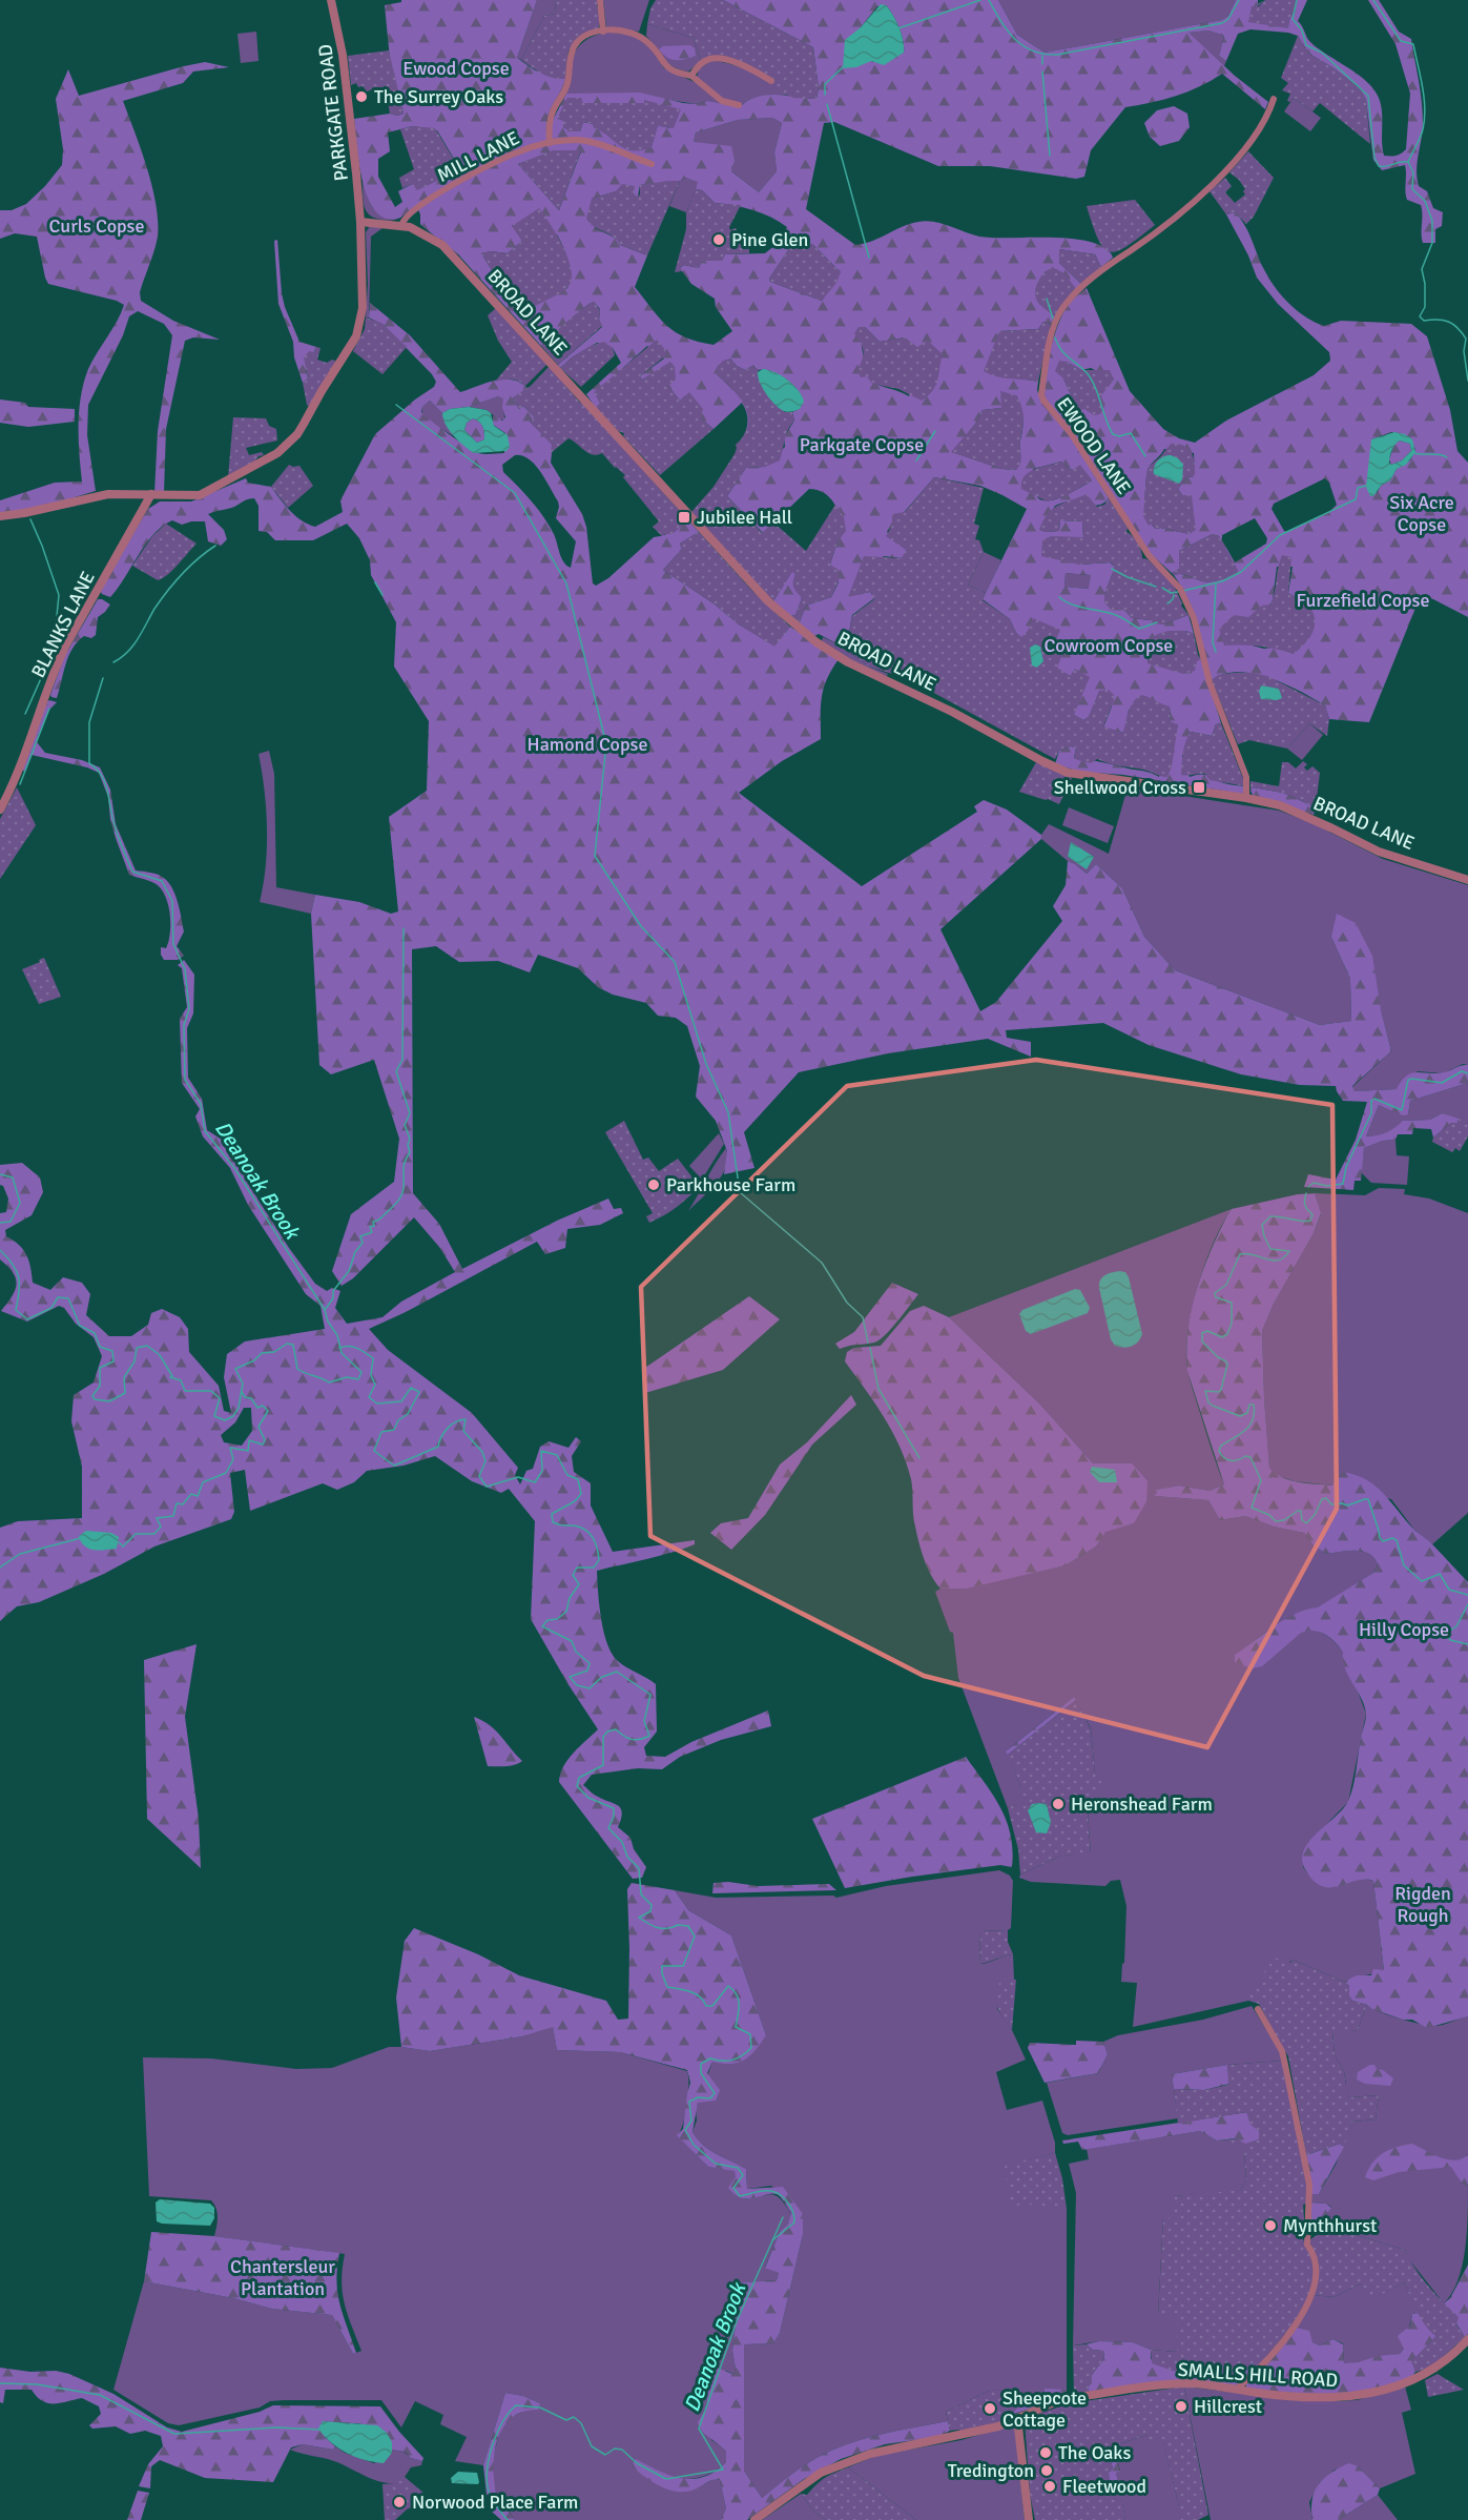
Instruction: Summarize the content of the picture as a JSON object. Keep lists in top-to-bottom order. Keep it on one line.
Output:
{"streets":{"street":["PARKGATE ROAD","MILL LANE","BROAD LANE","EWOOD LANE","BLANKS LANE","SMALLS HILL ROAD"]},"crossings":[["PARKGATE ROAD","BROAD LANE"],["PARKGATE ROAD","BLANKS LANE"],["MILL LANE","BROAD LANE"],["BROAD LANE","EWOOD LANE"]],"water":["Deanoak Brook"],"parks":["Ewood Copse","Curls Copse","Parkgate Copse","Six Acre Copse","Furzefield Copse","Cowroom Copse","Hamond Copse","Hilly Copse","Rigden Rough","Chantersleur Plantation"],"places":{"other":["The Surrey Oaks","Pine Glen","Parkhouse Farm","Heronshead Farm","Mynthhurst","Hillcrest","Sheepcote Cottage","The Oaks","Tredington","Fleetwood","Norwood Place Farm"],"transit":["Jubilee Hall","Shellwood Cross"]}}
